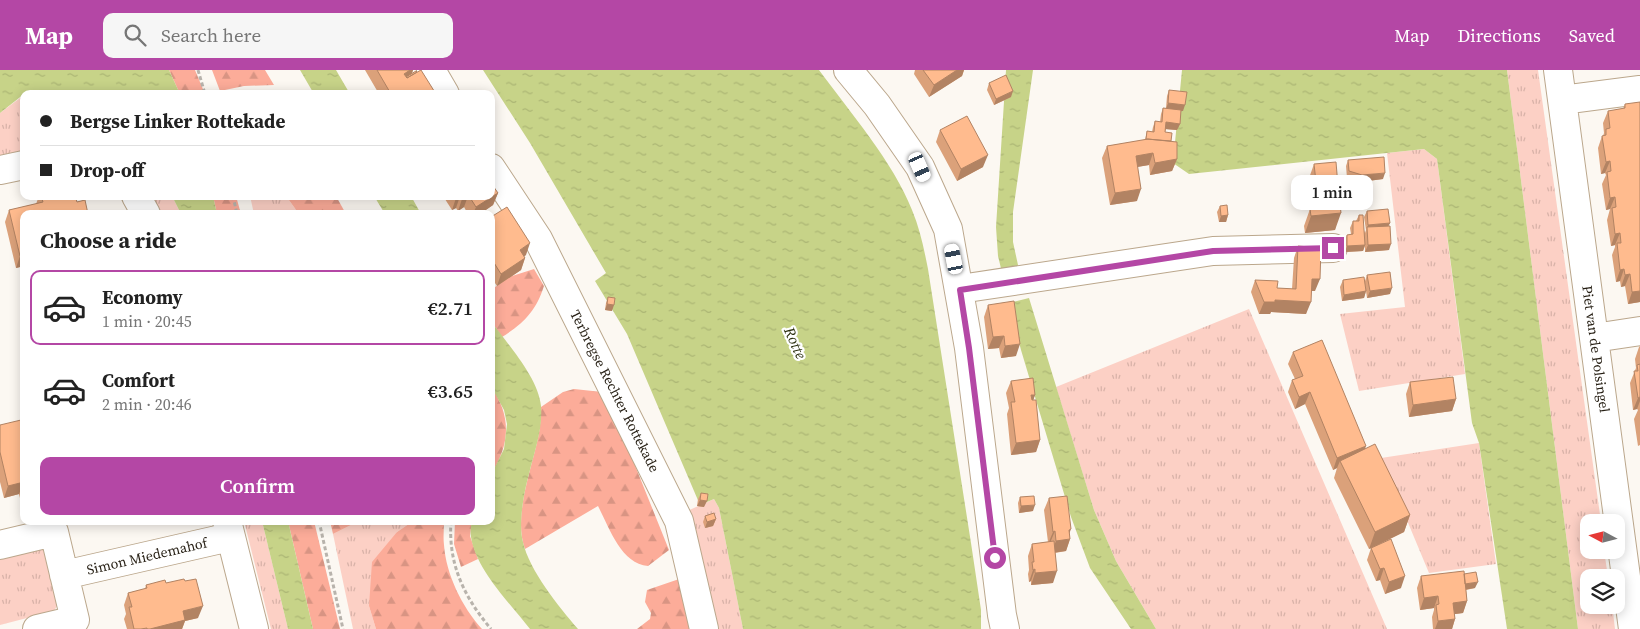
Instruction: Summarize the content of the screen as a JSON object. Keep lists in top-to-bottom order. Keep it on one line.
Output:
{"streets":{"street":["Piet van de Polsingel","Terbregse Rechter Rottekade","Simon Miedemahof"]},"water":["Rotte"],"north":"left","page":{"header":"Map","search":"Search here","nav":["Map","Directions","Saved"],"banner":["Bergse Linker Rottekade","Drop-off"],"bubble":"1 min","heading":"Choose a ride","list":[{"name":"Economy","note":"1 min · 20:45","value":"€2.71"},{"name":"Comfort","note":"2 min · 20:46","value":"€3.65"}],"buttons":"Confirm"}}
